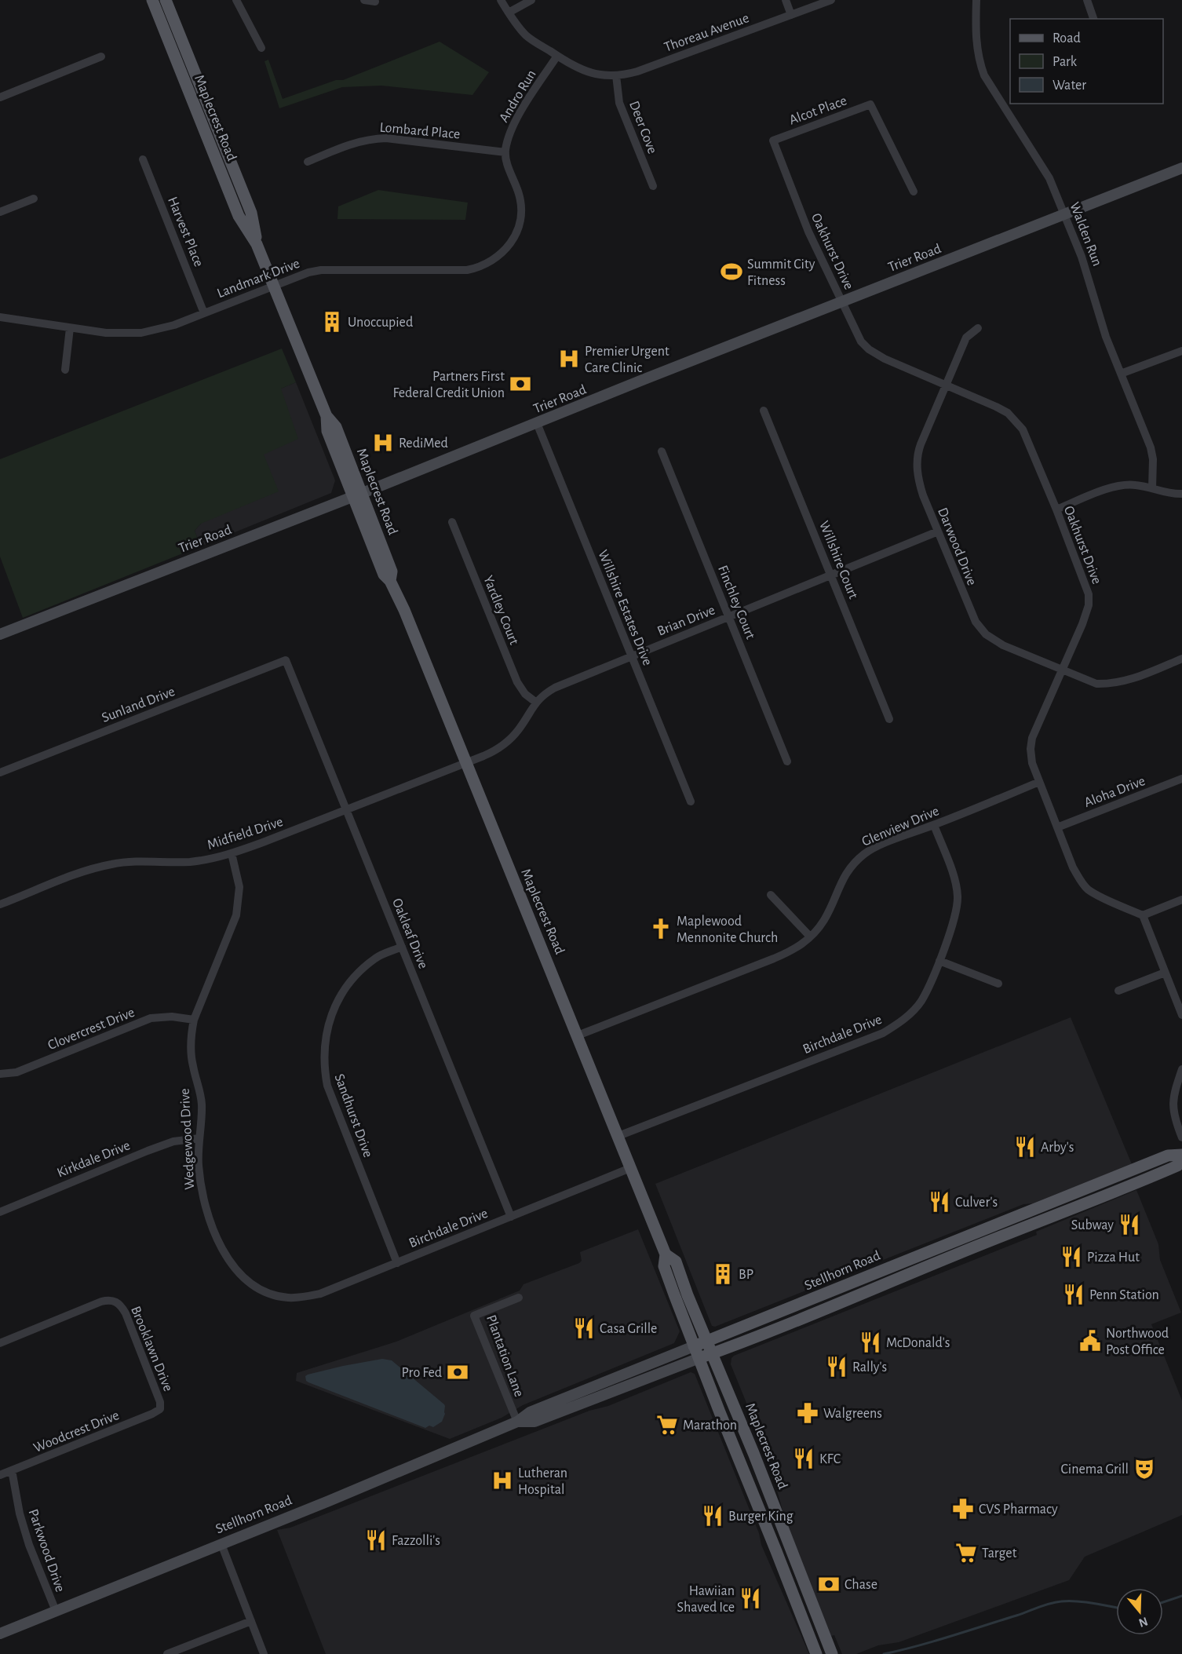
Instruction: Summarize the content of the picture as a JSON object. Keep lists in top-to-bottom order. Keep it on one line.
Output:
{"streets":{"main road":["Maplecrest Road","Stellhorn Road"],"street":["Thoreau Avenue","Andro Run","Alcot Place","Deer Cove","Lombard Place","Harvest Place","Walden Run","Oakhurst Drive","Trier Road","Landmark Drive","Darwood Drive","Willshire Court","Finchley Court","Willshire Estates Drive","Yardley Court","Brian Drive","Sunland Drive","Aloha Drive","Glenview Drive","Midfield Drive","Oakleaf Drive","Clovercrest Drive","Birchdale Drive","Sandhurst Drive","Wedgewood Drive","Kirkdale Drive","Brooklawn Drive","Plantation Lane","Woodcrest Drive","Parkwood Drive"]},"crossings":[["Thoreau Avenue","Andro Run"],["Thoreau Avenue","Deer Cove"],["Andro Run","Lombard Place"],["Andro Run","Landmark Drive"],["Alcot Place","Oakhurst Drive"],["Maplecrest Road","Trier Road"],["Maplecrest Road","Landmark Drive"],["Maplecrest Road","Brian Drive"],["Maplecrest Road","Glenview Drive"],["Maplecrest Road","Midfield Drive"],["Maplecrest Road","Birchdale Drive"],["Maplecrest Road","Stellhorn Road"],["Lombard Place","Landmark Drive"],["Harvest Place","Landmark Drive"],["Walden Run","Trier Road"],["Oakhurst Drive","Trier Road"],["Oakhurst Drive","Darwood Drive"],["Oakhurst Drive","Aloha Drive"],["Oakhurst Drive","Glenview Drive"],["Trier Road","Willshire Estates Drive"],["Darwood Drive","Brian Drive"],["Willshire Court","Brian Drive"],["Finchley Court","Brian Drive"],["Willshire Estates Drive","Brian Drive"],["Yardley Court","Brian Drive"],["Brian Drive","Midfield Drive"],["Sunland Drive","Oakleaf Drive"],["Glenview Drive","Birchdale Drive"],["Midfield Drive","Oakleaf Drive"],["Midfield Drive","Wedgewood Drive"],["Oakleaf Drive","Birchdale Drive"],["Oakleaf Drive","Sandhurst Drive"],["Clovercrest Drive","Wedgewood Drive"],["Birchdale Drive","Sandhurst Drive"],["Birchdale Drive","Wedgewood Drive"],["Wedgewood Drive","Kirkdale Drive"],["Stellhorn Road","Plantation Lane"],["Stellhorn Road","Parkwood Drive"],["Brooklawn Drive","Woodcrest Drive"],["Woodcrest Drive","Parkwood Drive"]],"places":{"sports":["Summit City Fitness"],"building":["Unoccupied","BP"],"hospital":["Premier Urgent Care Clinic","RediMed","Lutheran Hospital"],"bank":["Partners First Federal Credit Union","Pro Fed","Chase"],"church":["Maplewood Mennonite Church"],"restaurant":["Arby's","Culver's","Subway","Pizza Hut","Penn Station","Casa Grille","McDonald's","Rally's","KFC","Burger King","Fazzolli's","Hawiian Shaved Ice"],"public building":["Northwood Post Office"],"pharmacy":["Walgreens","CVS Pharmacy"],"supermarket":["Marathon","Target"],"theatre":["Cinema Grill"]},"legend":["Road","Park","Water"],"north":"bottom"}
